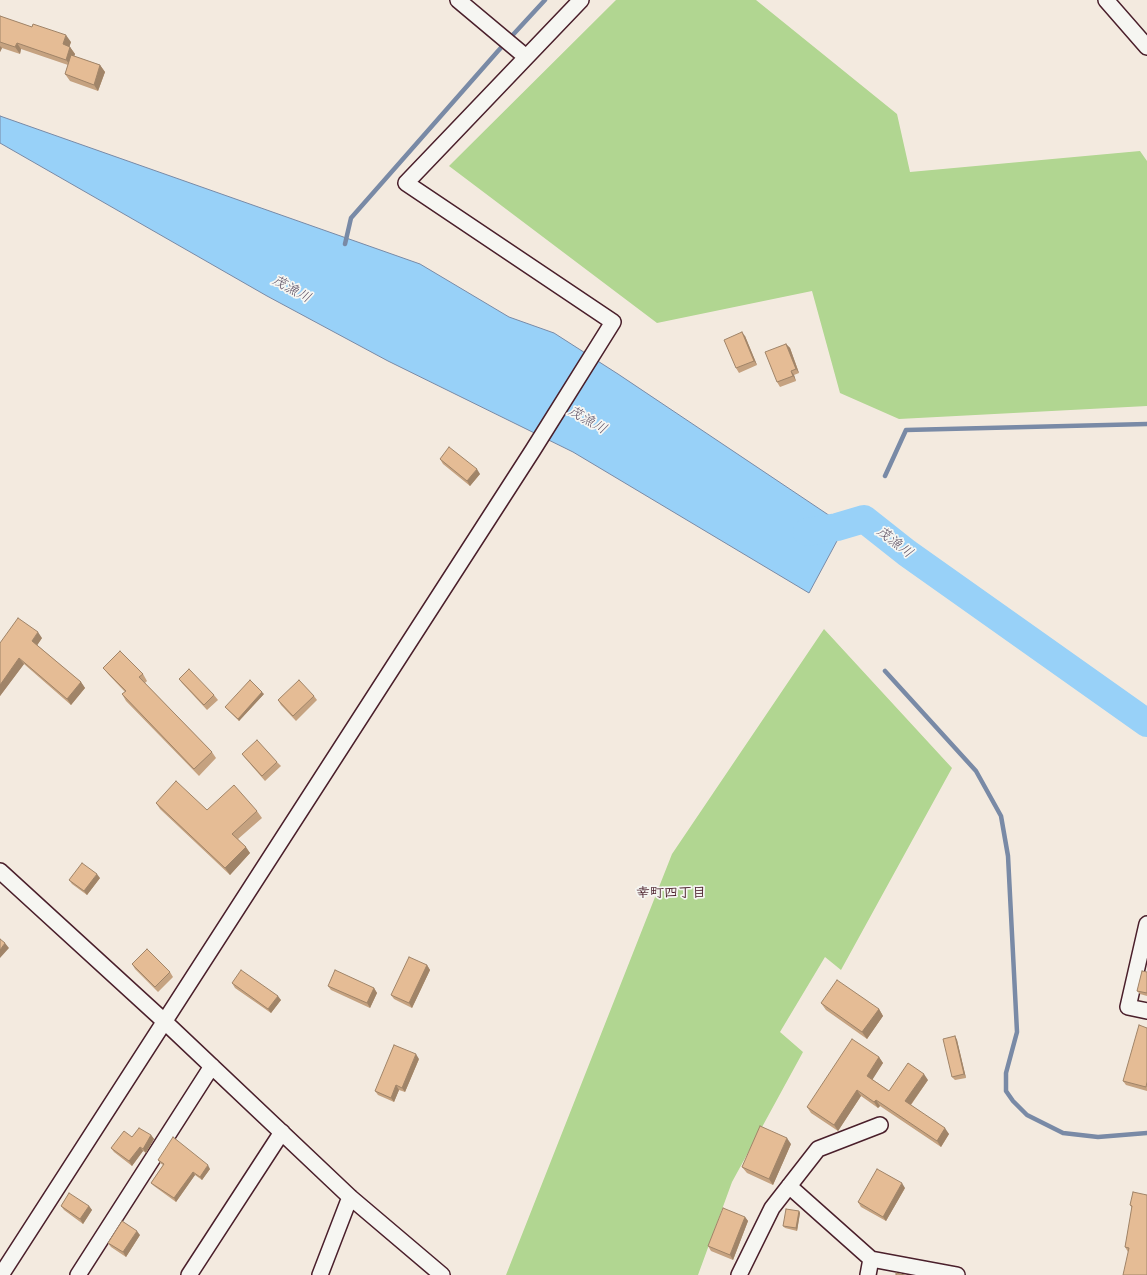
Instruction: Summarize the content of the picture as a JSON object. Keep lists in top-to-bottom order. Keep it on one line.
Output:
{"districts":["幸町四丁目"],"water":["茂漁川"]}
